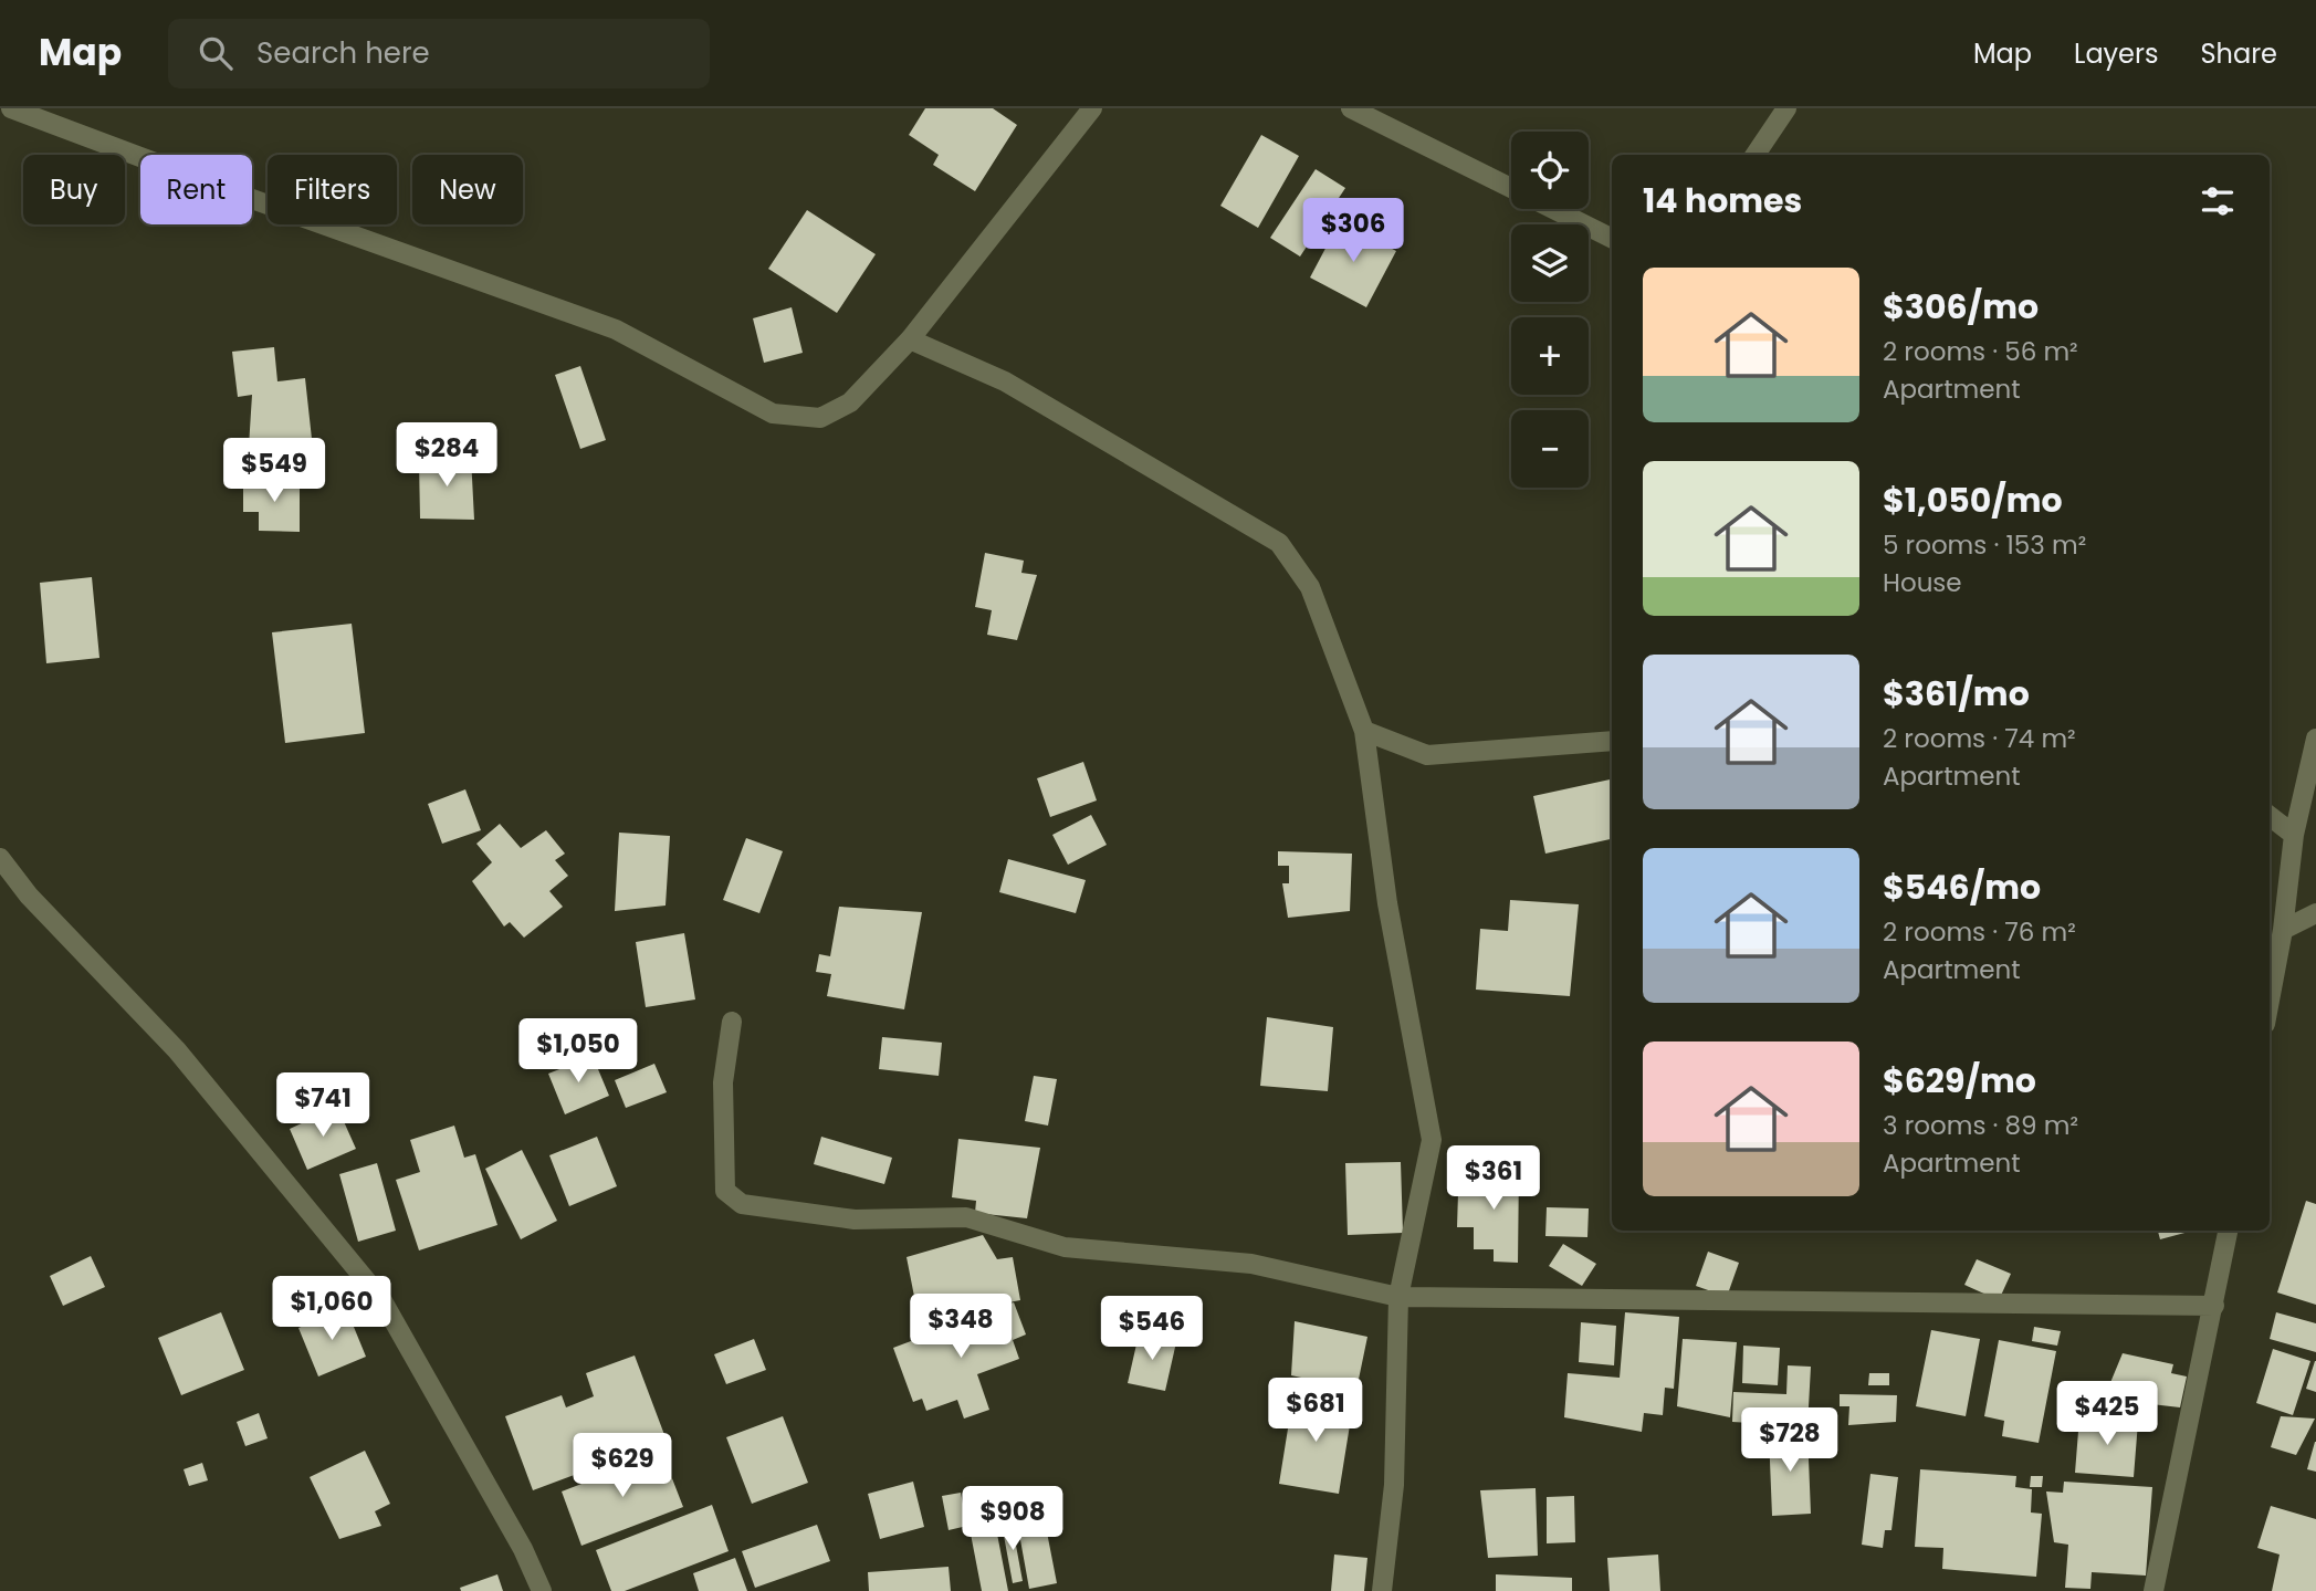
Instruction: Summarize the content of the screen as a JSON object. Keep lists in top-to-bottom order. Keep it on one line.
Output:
{"page":{"header":"Map","search":"Search here","nav":["Map","Layers","Share"],"map_buttons":["+","−"],"chip":["Buy","Rent","Filters","New"],"heading":"14 homes","price":["$306","$284","$549","$1,050","$741","$361","$1,060","$348","$546","$681","$425","$728","$629","$908"],"list":[{"name":"$306/mo","note":"2 rooms · 56 m² · Apartment"},{"name":"$1,050/mo","note":"5 rooms · 153 m² · House"},{"name":"$361/mo","note":"2 rooms · 74 m² · Apartment"},{"name":"$546/mo","note":"2 rooms · 76 m² · Apartment"},{"name":"$629/mo","note":"3 rooms · 89 m² · Apartment"}]}}
